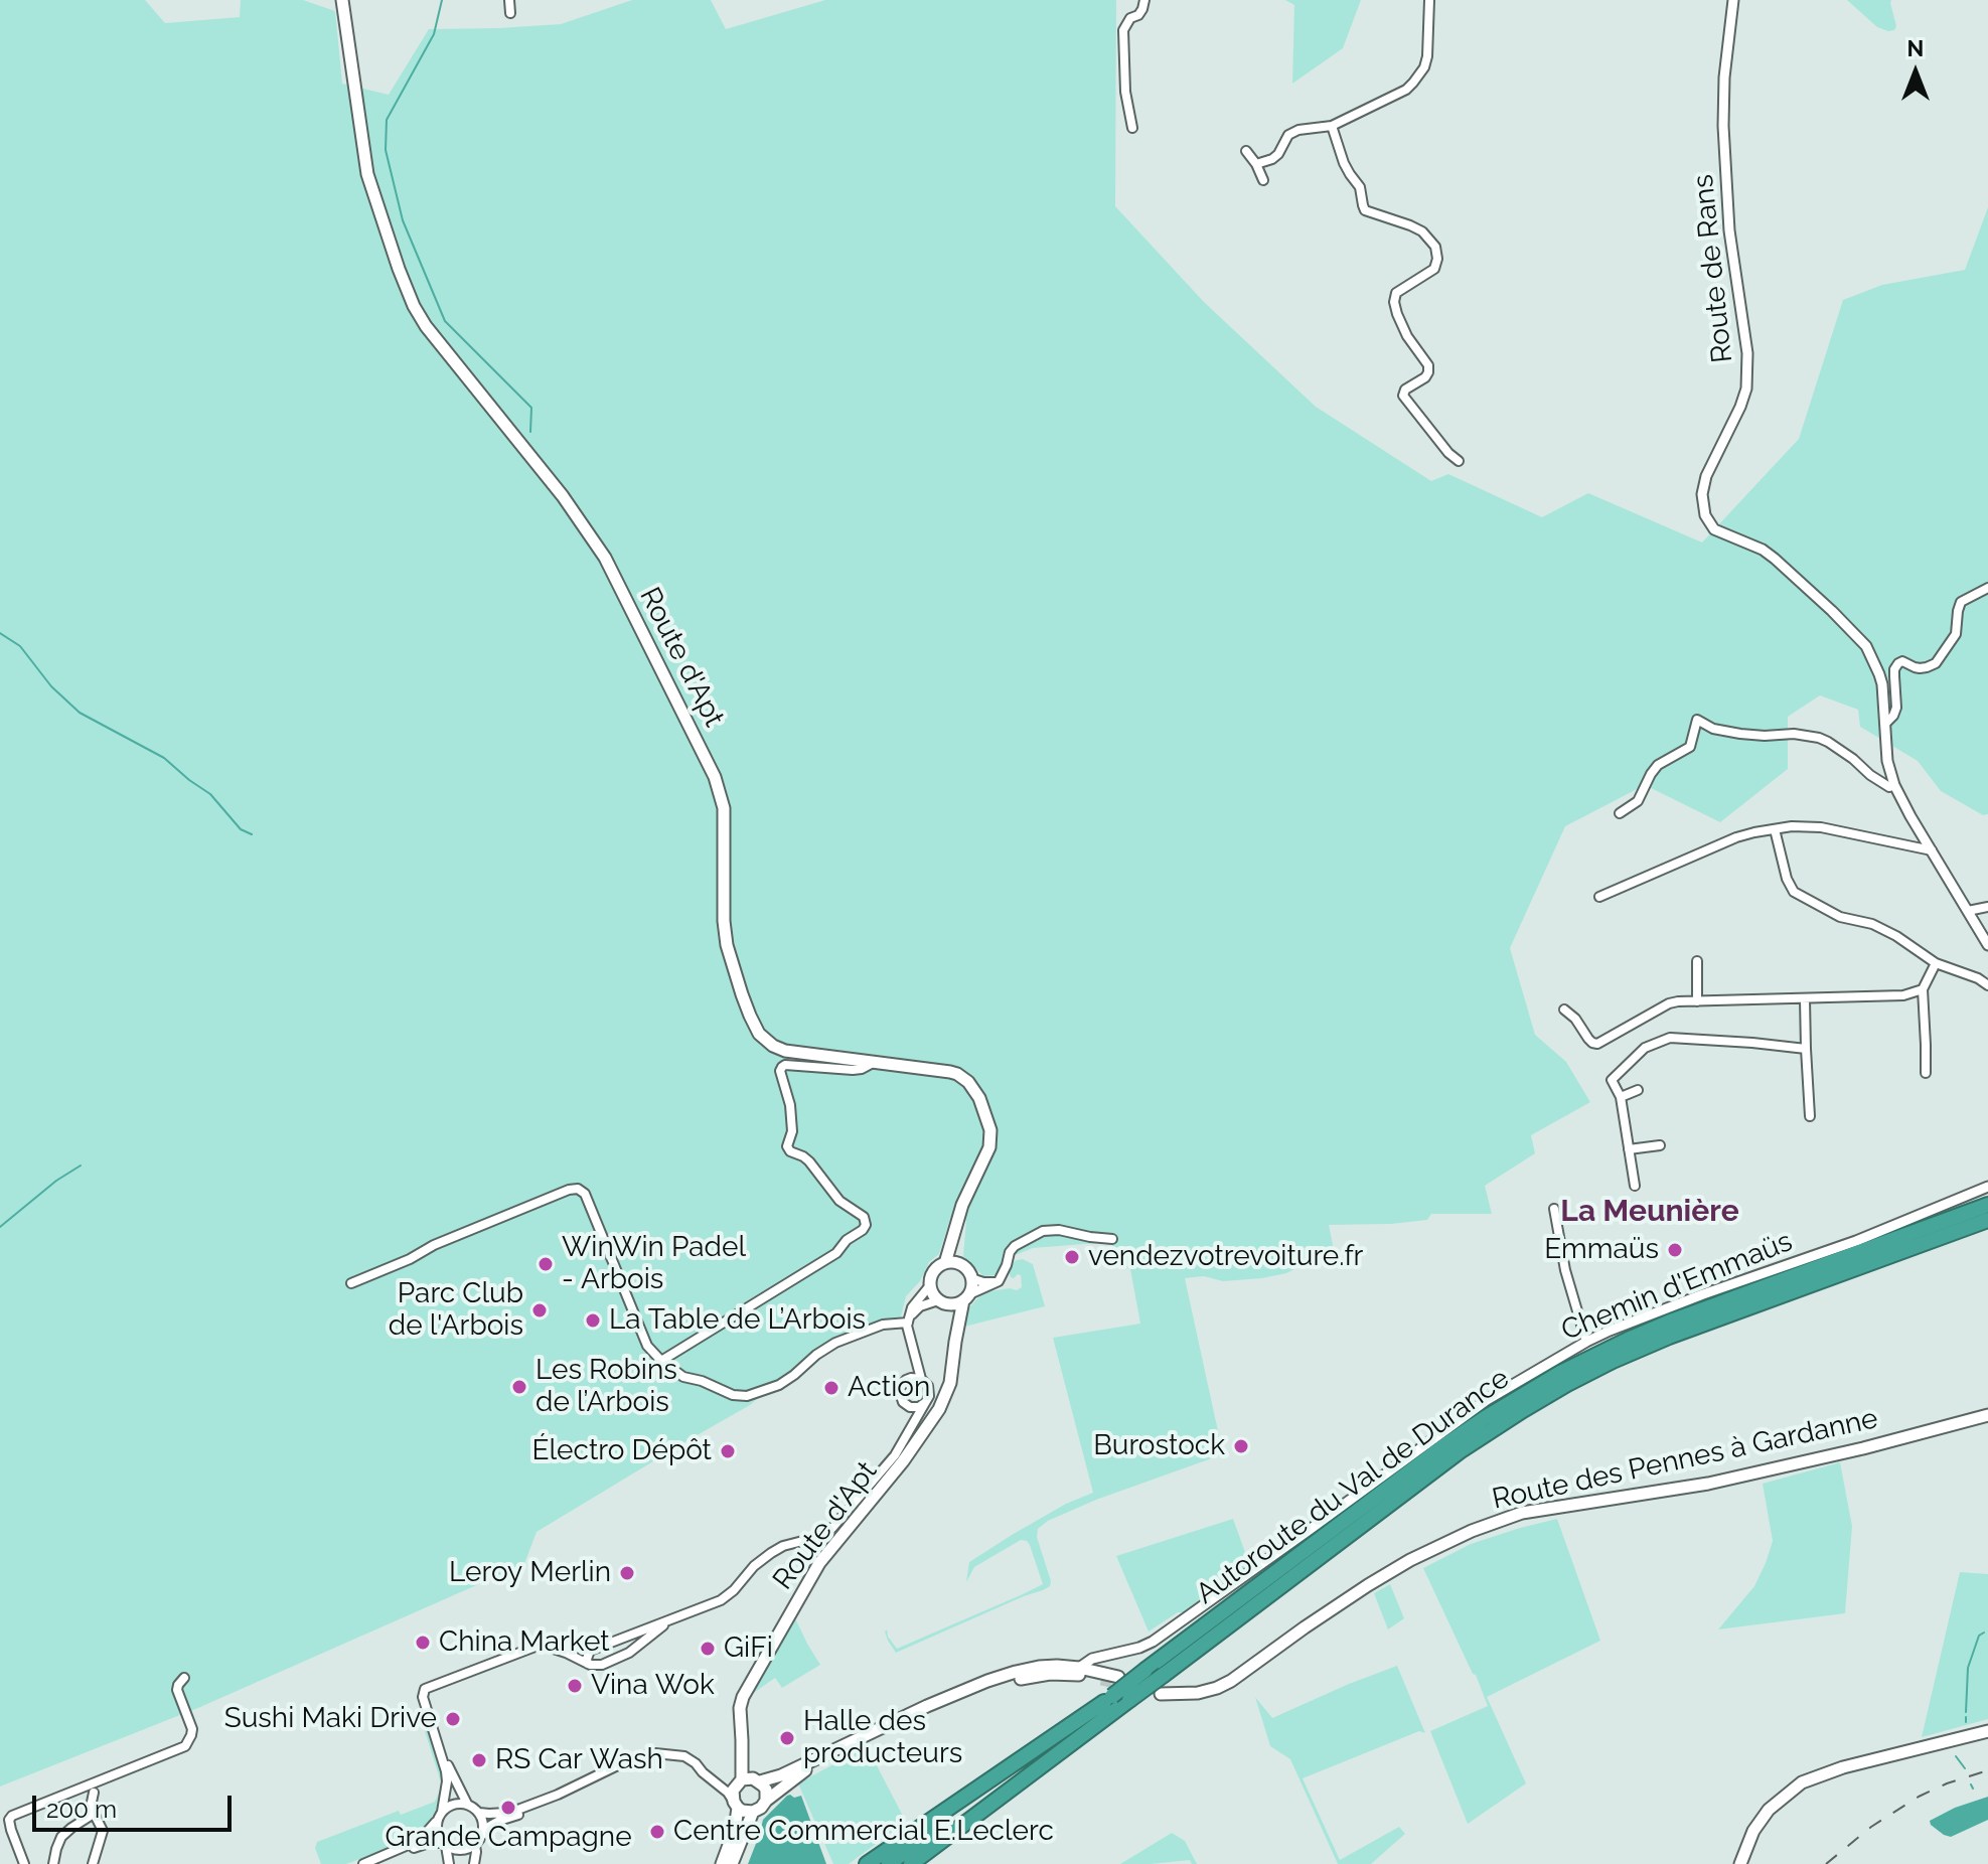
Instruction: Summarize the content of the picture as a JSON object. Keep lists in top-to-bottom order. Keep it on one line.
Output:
{"streets":{"highway":["Autoroute du Val de Durance"],"main road":["Route d'Apt","Route des Pennes à Gardanne"],"street":["Route de Rans","Chemin d'Emmaüs"]},"crossings":[["Route des Pennes à Gardanne","Autoroute du Val de Durance"]],"districts":["La Meunière"],"places":["Emmaüs","vendezvotrevoiture.fr","WinWin Padel - Arbois","Parc Club de l'Arbois","La Table de L’Arbois","Les Robins de l’Arbois","Action","Burostock","Électro Dépôt","Leroy Merlin","China Market","GiFi","Vina Wok","Sushi Maki Drive","Halle des producteurs","RS Car Wash","Grande Campagne","Centre Commercial E.Leclerc"],"scale_bar":"200 m","north":"top"}
